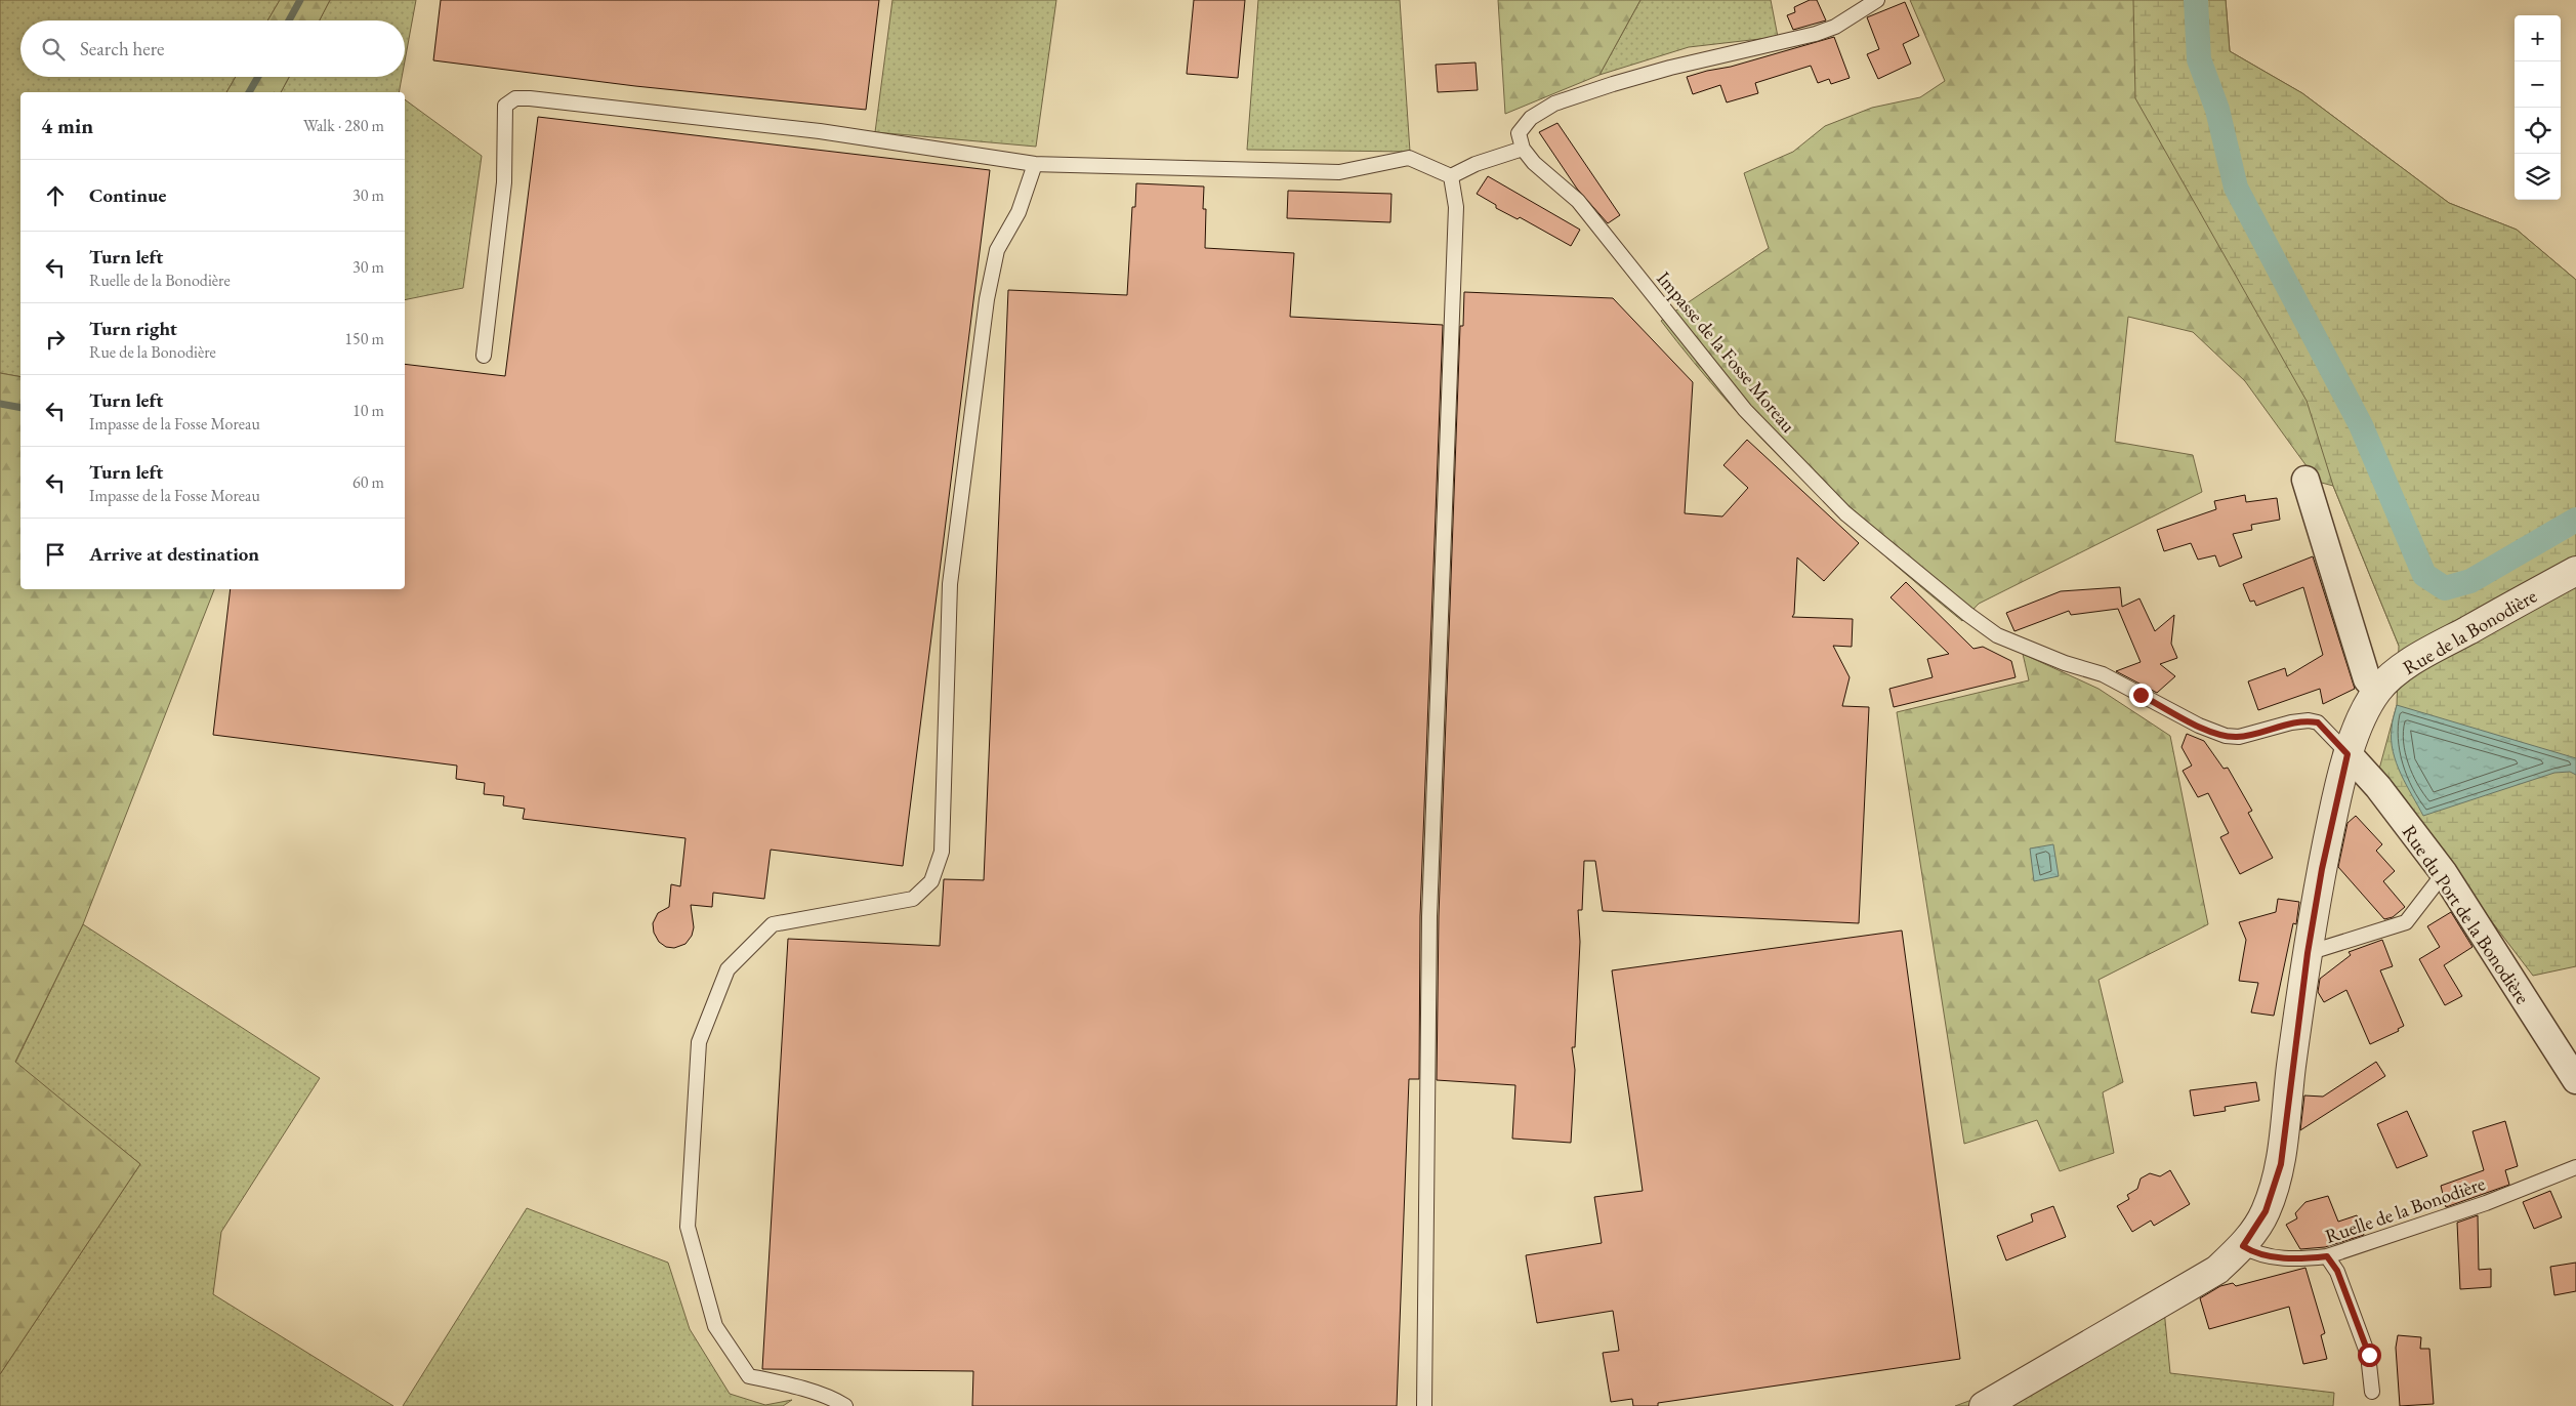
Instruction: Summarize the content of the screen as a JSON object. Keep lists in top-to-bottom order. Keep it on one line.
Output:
{"streets":{"street":["Rue de la Bonodière","Rue du Port de la Bonodière"],"lane":["Impasse de la Fosse Moreau","Ruelle de la Bonodière"]},"crossings":[["Impasse de la Fosse Moreau","Rue de la Bonodière"],["Impasse de la Fosse Moreau","Rue du Port de la Bonodière"],["Rue de la Bonodière","Rue du Port de la Bonodière"],["Rue de la Bonodière","Ruelle de la Bonodière"]],"page":{"map_buttons":["+","−"],"search":"Search here","heading":["4 min","Walk · 280 m"],"list":[["Continue","30 m"],["Turn left","Ruelle de la Bonodière","30 m"],["Turn right","Rue de la Bonodière","150 m"],["Turn left","Impasse de la Fosse Moreau","10 m"],["Turn left","Impasse de la Fosse Moreau","60 m"],"Arrive at destination"]}}
